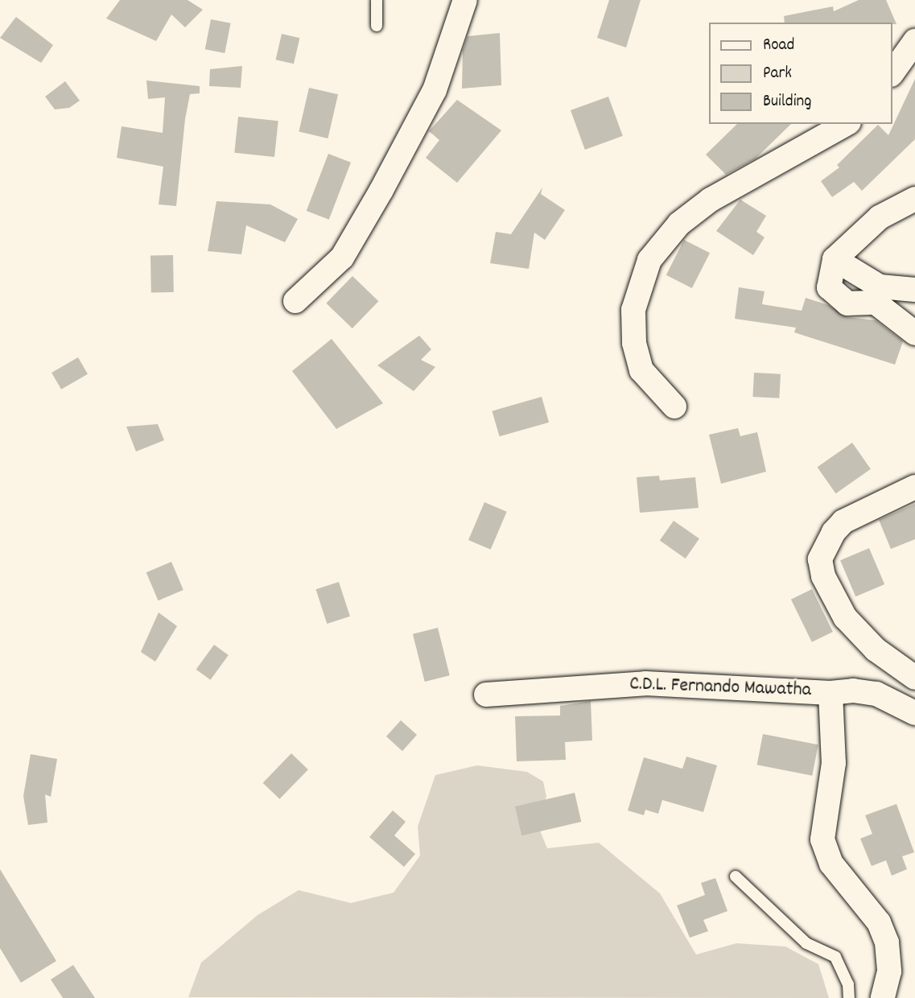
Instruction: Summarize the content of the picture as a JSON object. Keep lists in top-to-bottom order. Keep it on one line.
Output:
{"streets":{"street":["C.D.L. Fernando Mawatha"]},"legend":["Road","Park","Building"]}
